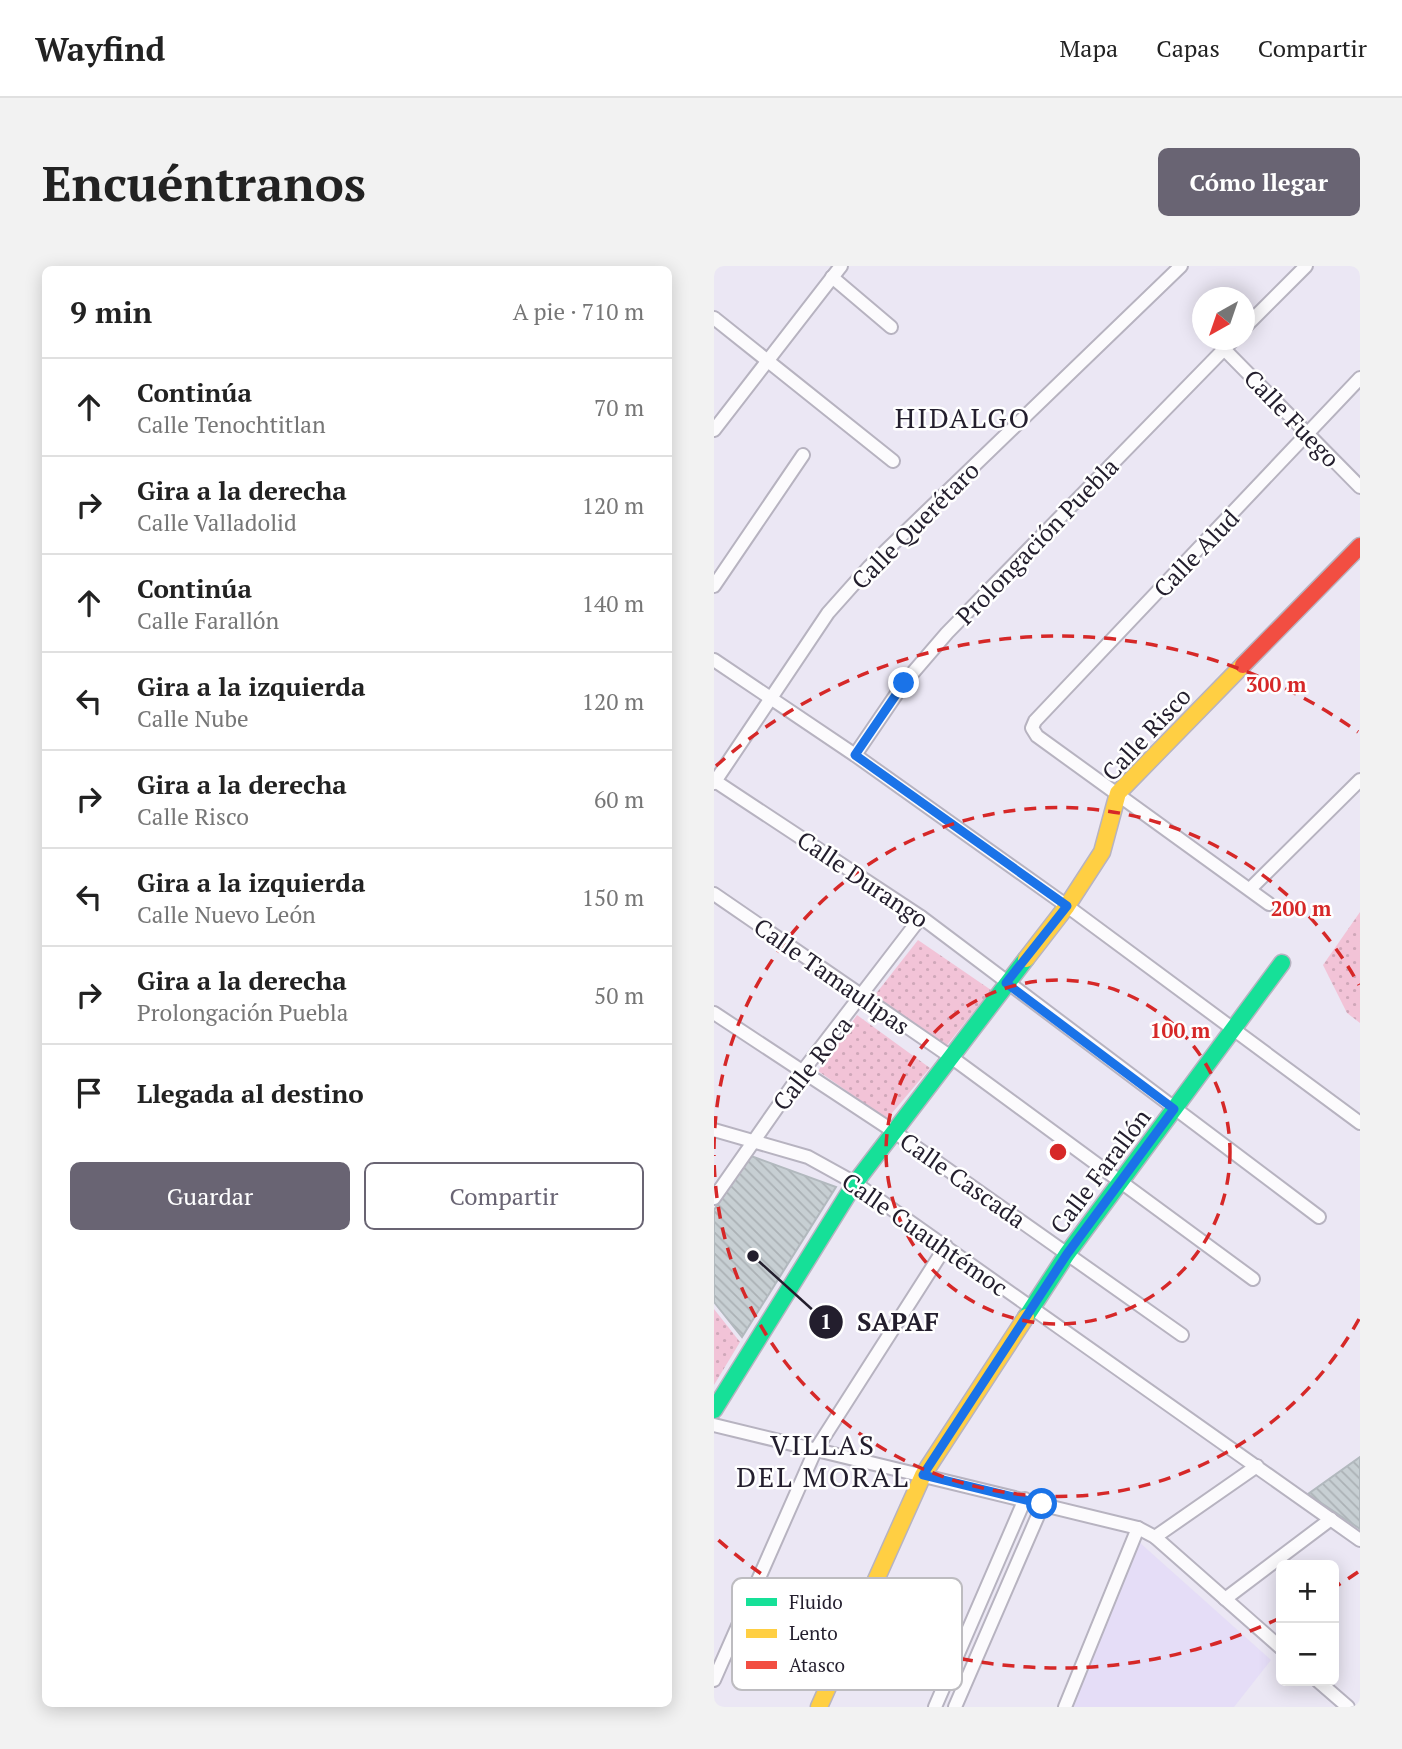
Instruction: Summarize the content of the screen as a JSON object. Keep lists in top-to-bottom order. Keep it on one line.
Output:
{"streets":{"street":["Calle Fuego","Calle Querétaro","Prolongación Puebla","Calle Alud","Calle Risco","Calle Durango","Calle Tamaulipas","Calle Roca","Calle Farallón","Calle Cascada","Calle Cuauhtémoc"]},"crossings":[["Calle Fuego","Calle Alud"],["Calle Querétaro","Calle Durango"],["Calle Alud","Calle Risco"],["Calle Risco","Calle Durango"],["Calle Risco","Calle Tamaulipas"],["Calle Risco","Calle Cascada"],["Calle Risco","Calle Cuauhtémoc"],["Calle Durango","Calle Roca"],["Calle Durango","Calle Farallón"],["Calle Tamaulipas","Calle Roca"],["Calle Tamaulipas","Calle Farallón"],["Calle Roca","Calle Cascada"],["Calle Roca","Calle Cuauhtémoc"],["Calle Farallón","Calle Cascada"],["Calle Farallón","Calle Cuauhtémoc"]],"districts":["HIDALGO","VILLAS DEL MORAL"],"places":["SAPAF"],"legend":["Fluido","Lento","Atasco"],"north":"bottom left","page":{"header":"Wayfind","nav":["Mapa","Capas","Compartir"],"buttons":["Cómo llegar",["Guardar","Compartir"]],"title":"Encuéntranos","heading":["9 min","A pie · 710 m"],"list":[["Continúa","Calle Tenochtitlan","70 m"],["Gira a la derecha","Calle Valladolid","120 m"],["Continúa","Calle Farallón","140 m"],["Gira a la izquierda","Calle Nube","120 m"],["Gira a la derecha","Calle Risco","60 m"],["Gira a la izquierda","Calle Nuevo León","150 m"],["Gira a la derecha","Prolongación Puebla","50 m"],"Llegada al destino"],"map_buttons":["+","−"]},"rings":["300 m","200 m","100 m"]}
